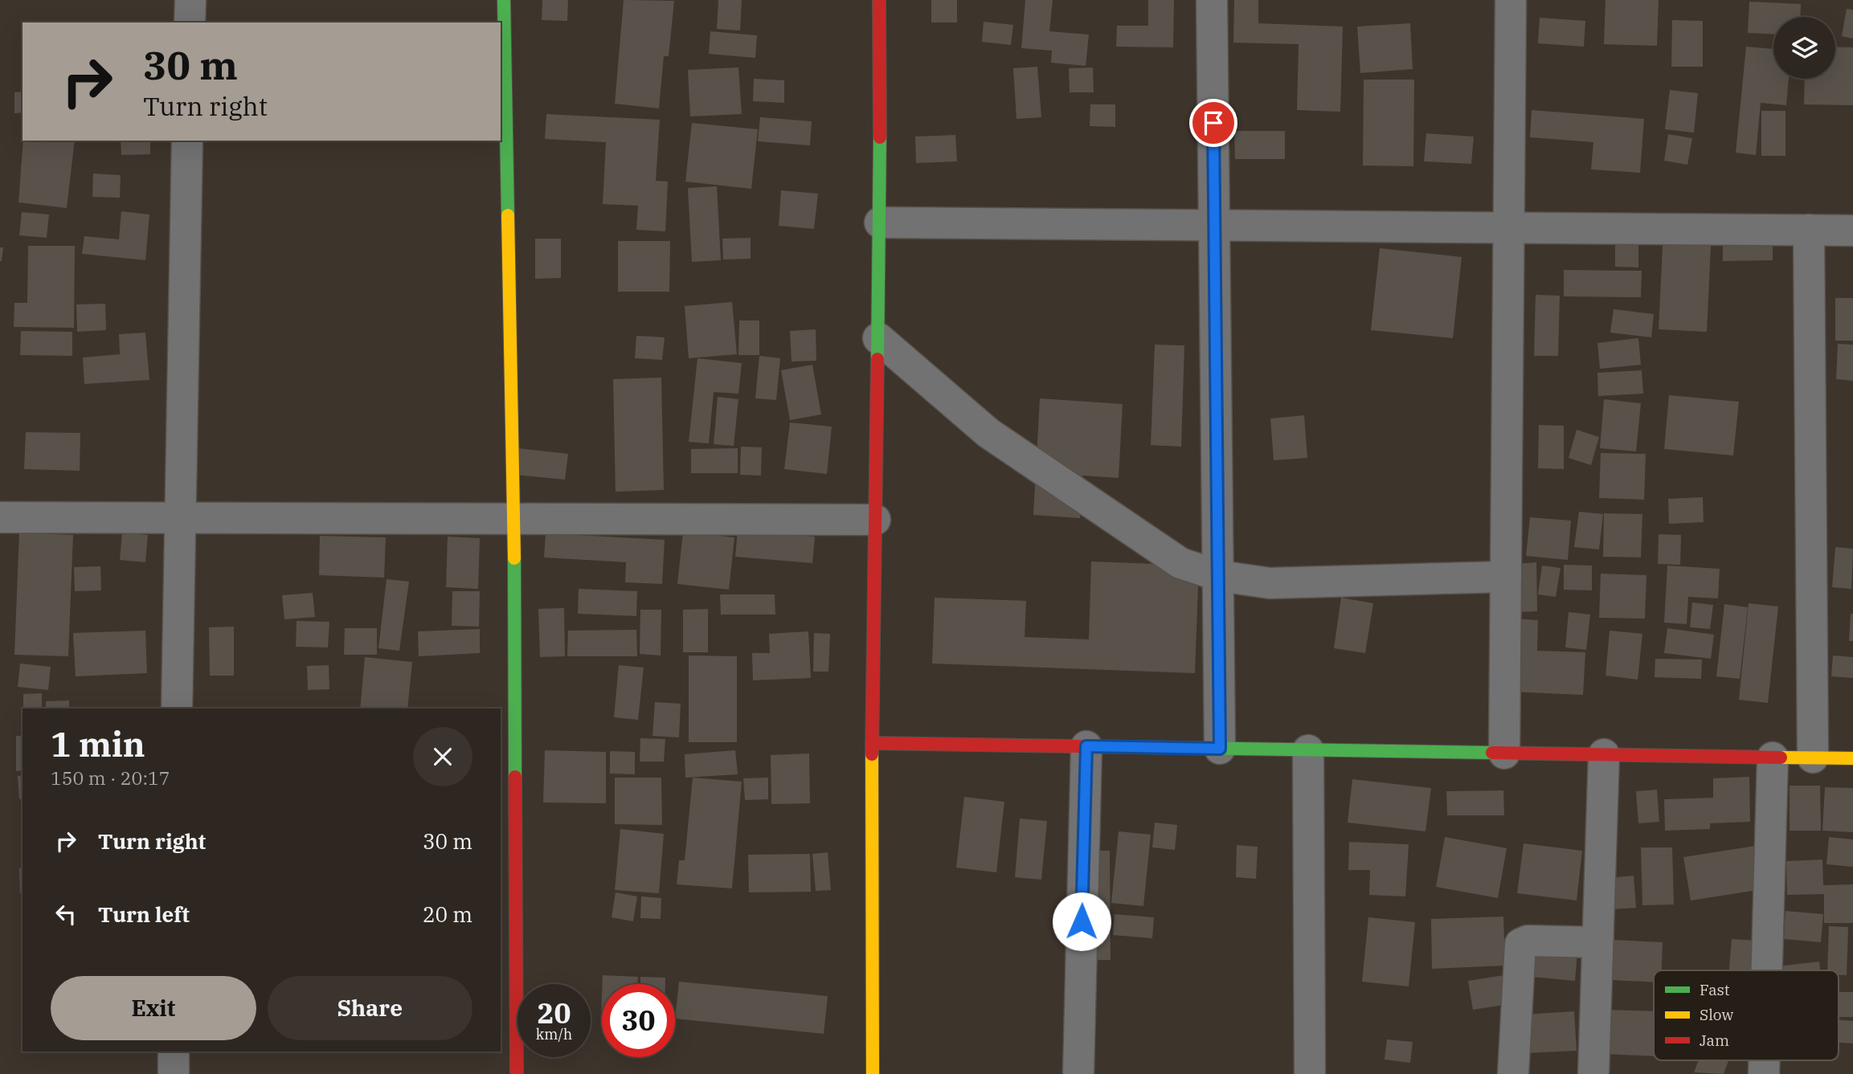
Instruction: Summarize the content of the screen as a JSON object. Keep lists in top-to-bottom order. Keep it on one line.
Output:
{"legend":["Fast","Slow","Jam"],"page":{"turn":["30 m","Turn right"],"heading":["1 min","150 m · 20:17"],"list":[{"name":"Turn right","value":"30 m"},{"name":"Turn left","value":"20 m"}],"buttons":["Exit","Share"],"speed":"20 km/h","limit":"30"}}
